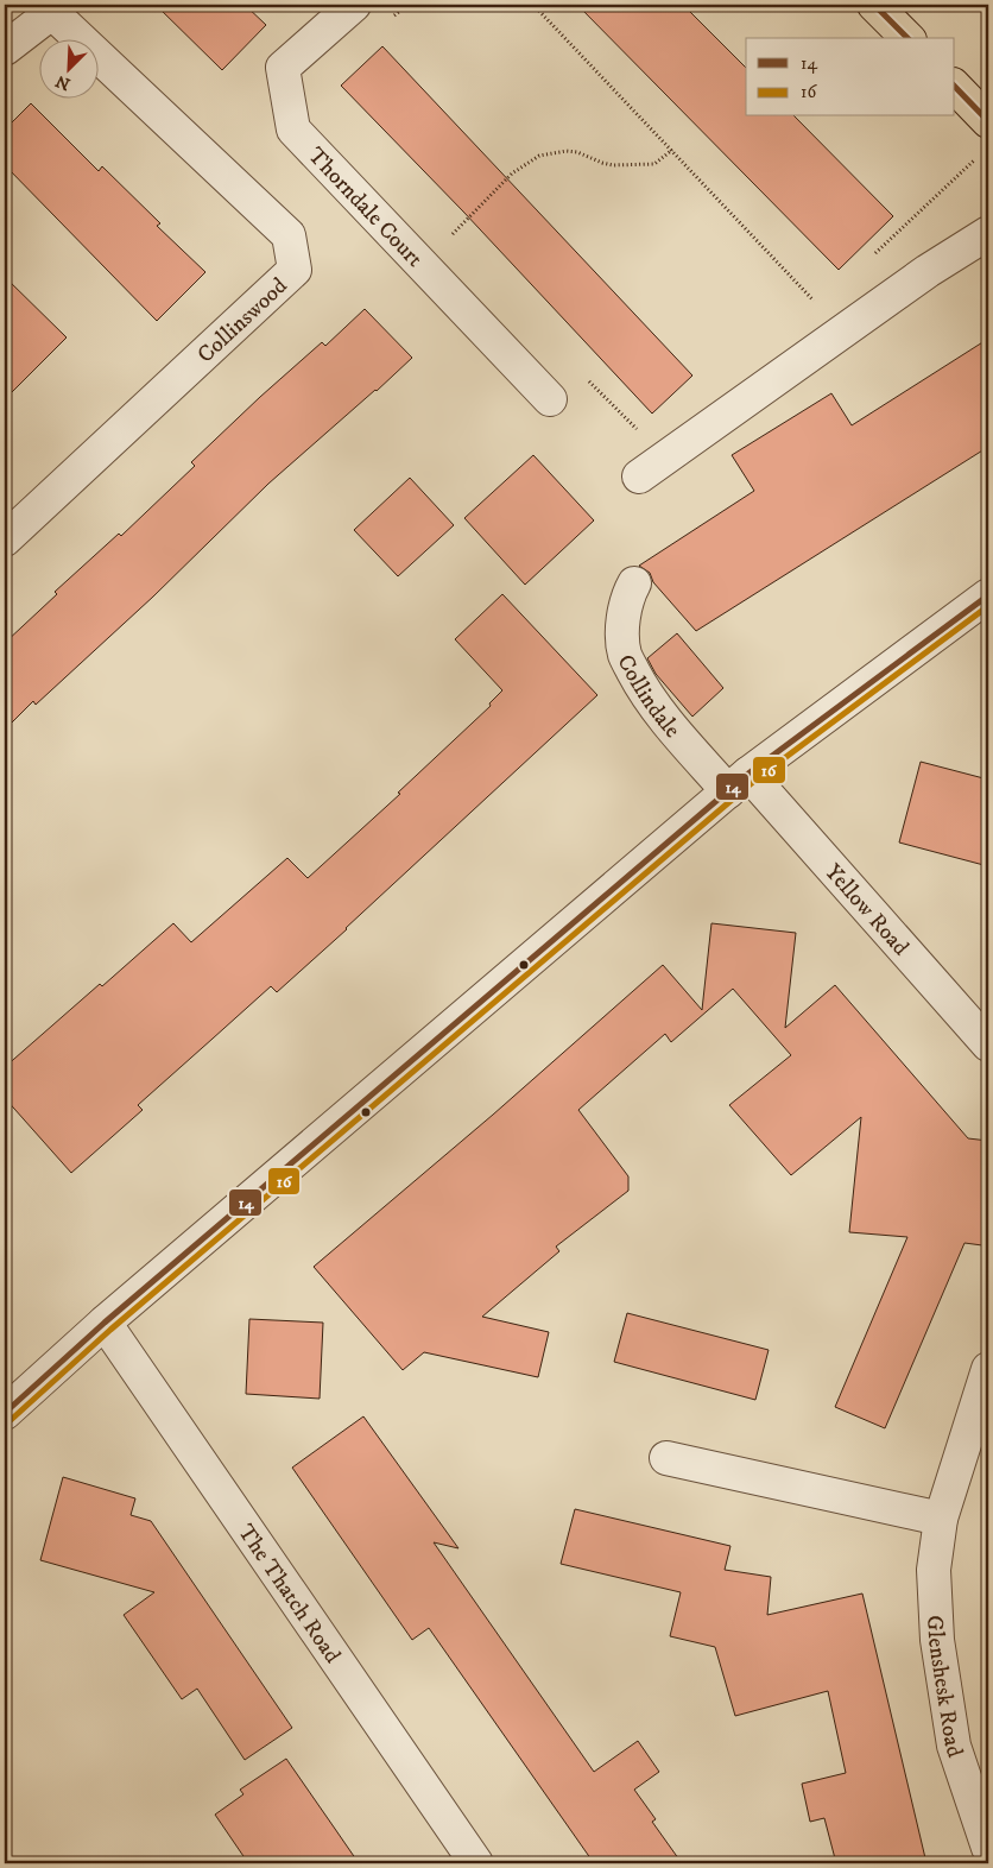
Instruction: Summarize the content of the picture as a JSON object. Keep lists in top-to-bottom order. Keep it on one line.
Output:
{"streets":{"street":["Thorndale Court","Collinswood","Collindale","Yellow Road","The Thatch Road","Glenshesk Road"]},"crossings":[["Collindale","Yellow Road"]],"lines":["transit line 14","transit line 16"],"legend":["14","16"],"north":"bottom left"}
